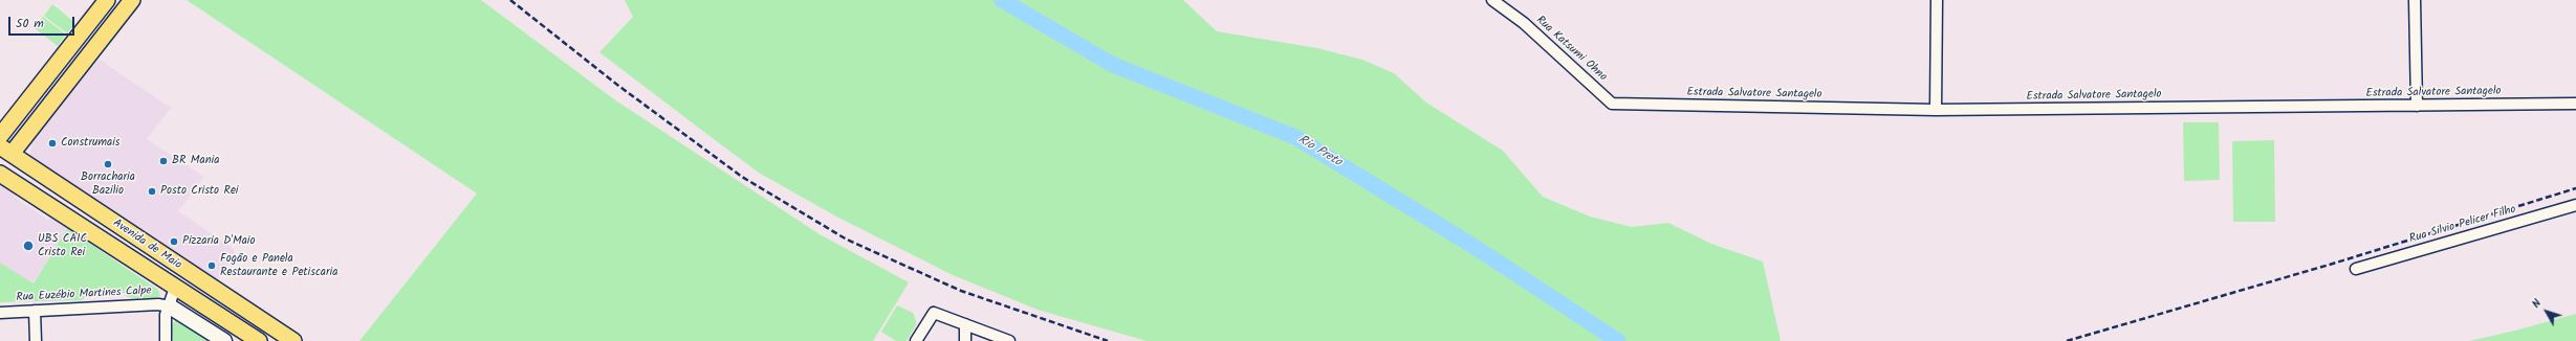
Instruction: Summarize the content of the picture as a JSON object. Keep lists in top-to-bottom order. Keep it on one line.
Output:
{"streets":{"main road":["Avenida de Maio"],"street":["Rua Katsumi Ohno","Estrada Salvatore Santagelo","Rua Silvio Pelicer Filho","Rua Euzébio Martines Calpe"]},"crossings":[["Rua Katsumi Ohno","Estrada Salvatore Santagelo"]],"water":["Rio Preto"],"places":["Construmais","BR Mania","Borracharia Bazilio","Posto Cristo Rei","Pizzaria D'Maio","UBS CAIC Cristo Rei","Fogão e Panela Restaurante e Petiscaria"],"scale_bar":"50 m","north":"top left"}
